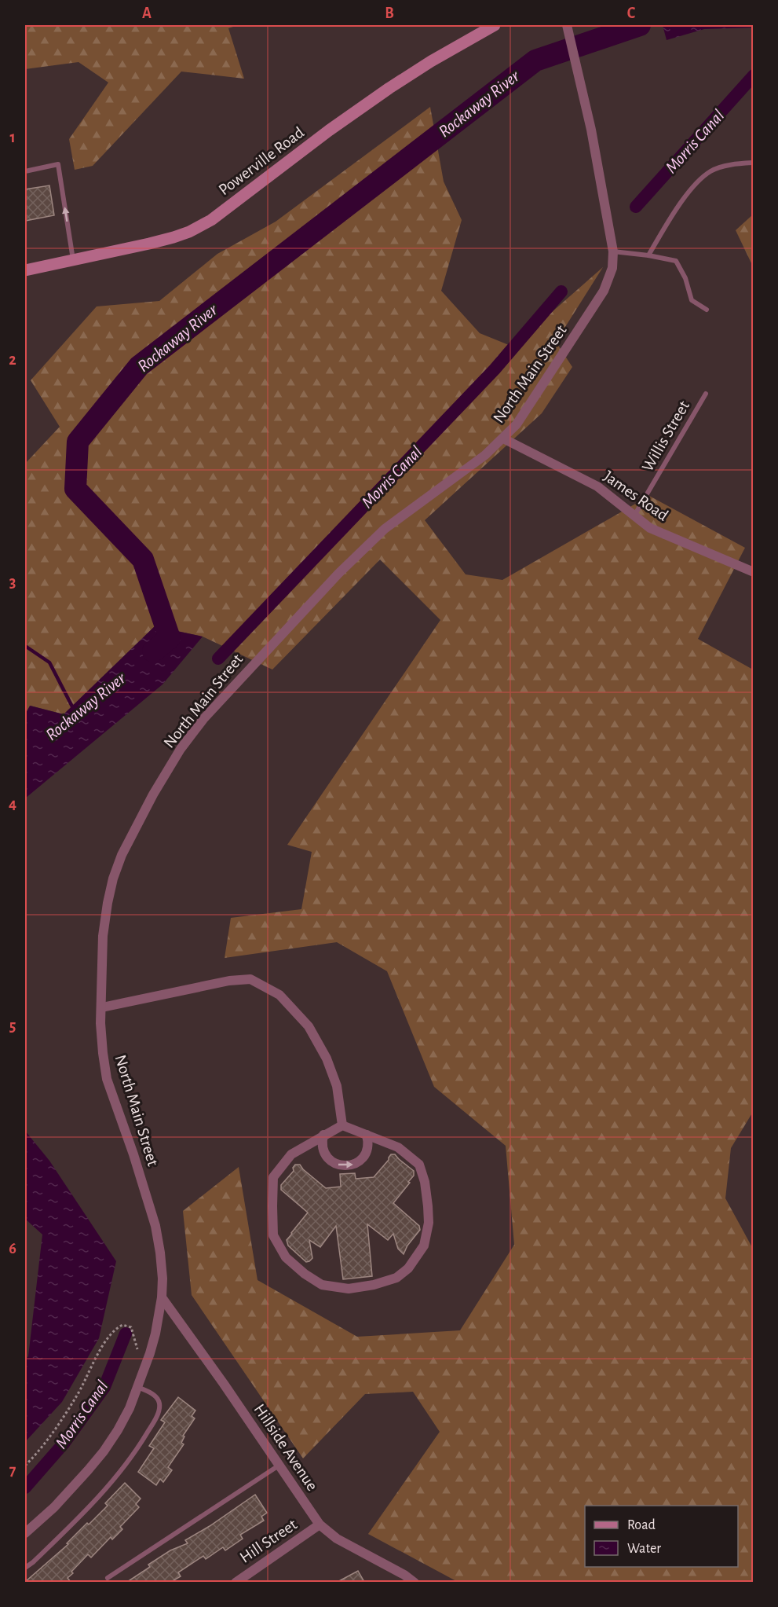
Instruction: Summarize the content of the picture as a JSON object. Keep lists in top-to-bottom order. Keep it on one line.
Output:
{"streets":{"main road":["Powerville Road"],"street":["North Main Street","James Road","Hillside Avenue","Hill Street"],"lane":["Willis Street"]},"crossings":[["North Main Street","James Road"],["North Main Street","Hillside Avenue"],["Willis Street","James Road"],["Hillside Avenue","Hill Street"]],"water":["Rockaway River","Morris Canal"],"legend":["Road","Water"],"grid":{"columns":["A","B","C"],"rows":["1","2","3","4","5","6","7"]}}
